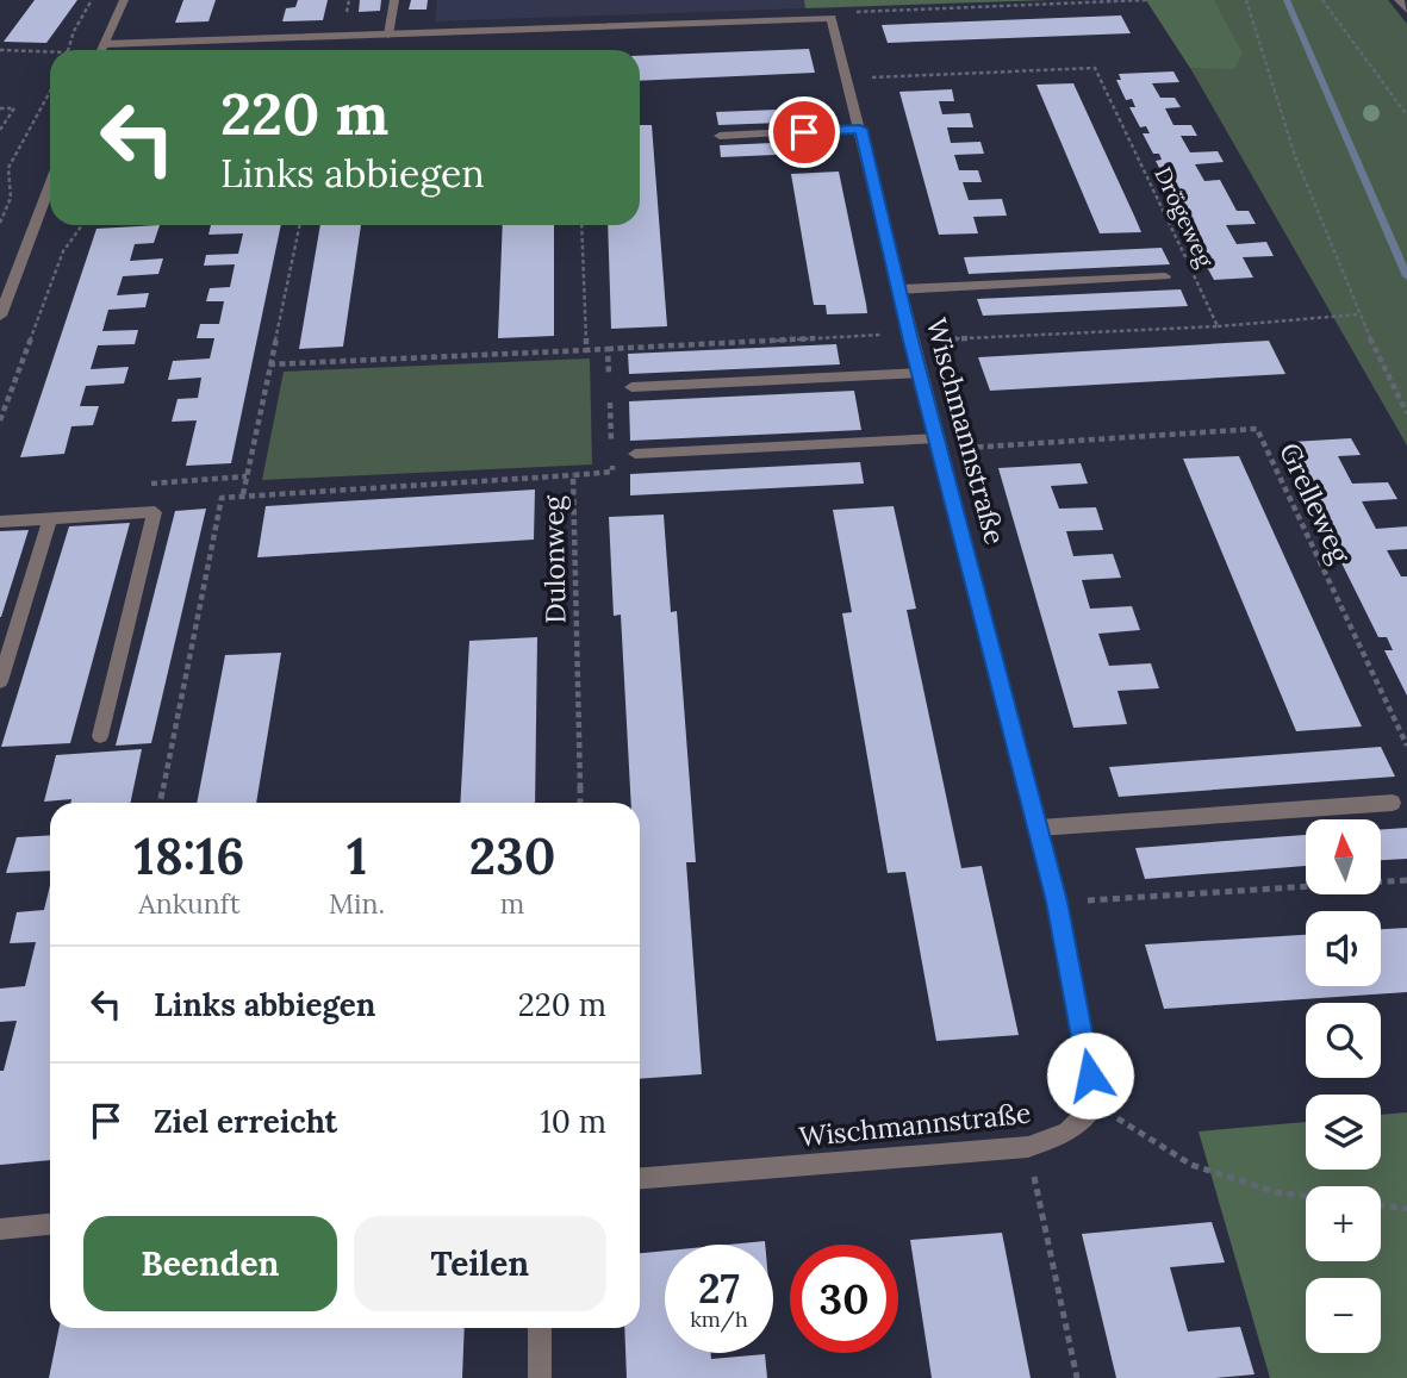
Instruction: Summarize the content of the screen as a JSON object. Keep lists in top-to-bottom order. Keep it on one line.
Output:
{"streets":{"street":["Wischmannstraße"],"path":["Drögeweg","Grelleweg","Dulonweg"]},"crossings":[["Drögeweg","Wischmannstraße"],["Wischmannstraße","Grelleweg"]],"north":"top","page":{"turn":["220 m","Links abbiegen"],"eta":["18:16","Ankunft","1","Min.","230","m"],"map_buttons":["+","−"],"list":[{"name":"Links abbiegen","value":"220 m"},{"name":"Ziel erreicht","value":"10 m"}],"buttons":["Beenden","Teilen"],"speed":"27 km/h","limit":"30"}}
